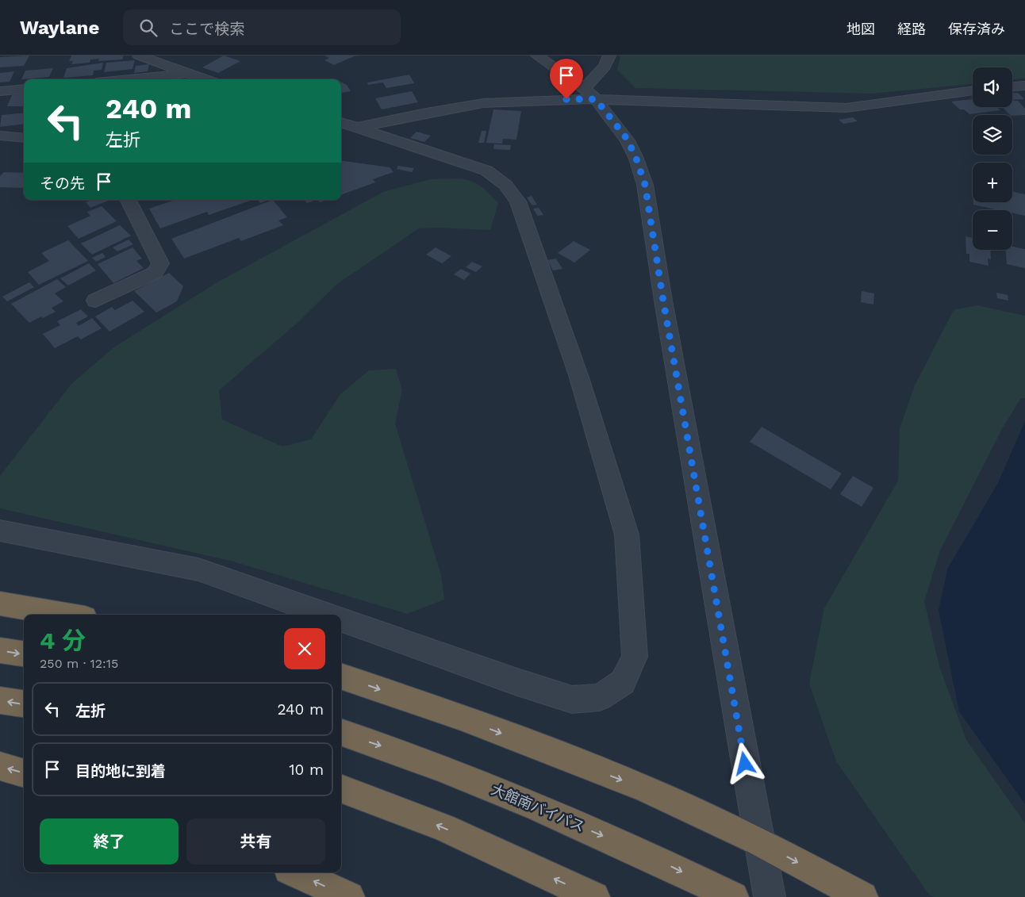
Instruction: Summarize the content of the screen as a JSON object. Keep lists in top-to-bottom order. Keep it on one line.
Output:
{"streets":{"highway":["大館南バイパス"]},"page":{"header":"Waylane","search":"ここで検索","nav":["地図","経路","保存済み"],"map_buttons":["+","−"],"turn":["240 m","左折"],"then":"その先","heading":["4 分","250 m · 12:15"],"list":[{"name":"左折","value":"240 m"},{"name":"目的地に到着","value":"10 m"}],"buttons":["終了","共有"]}}
